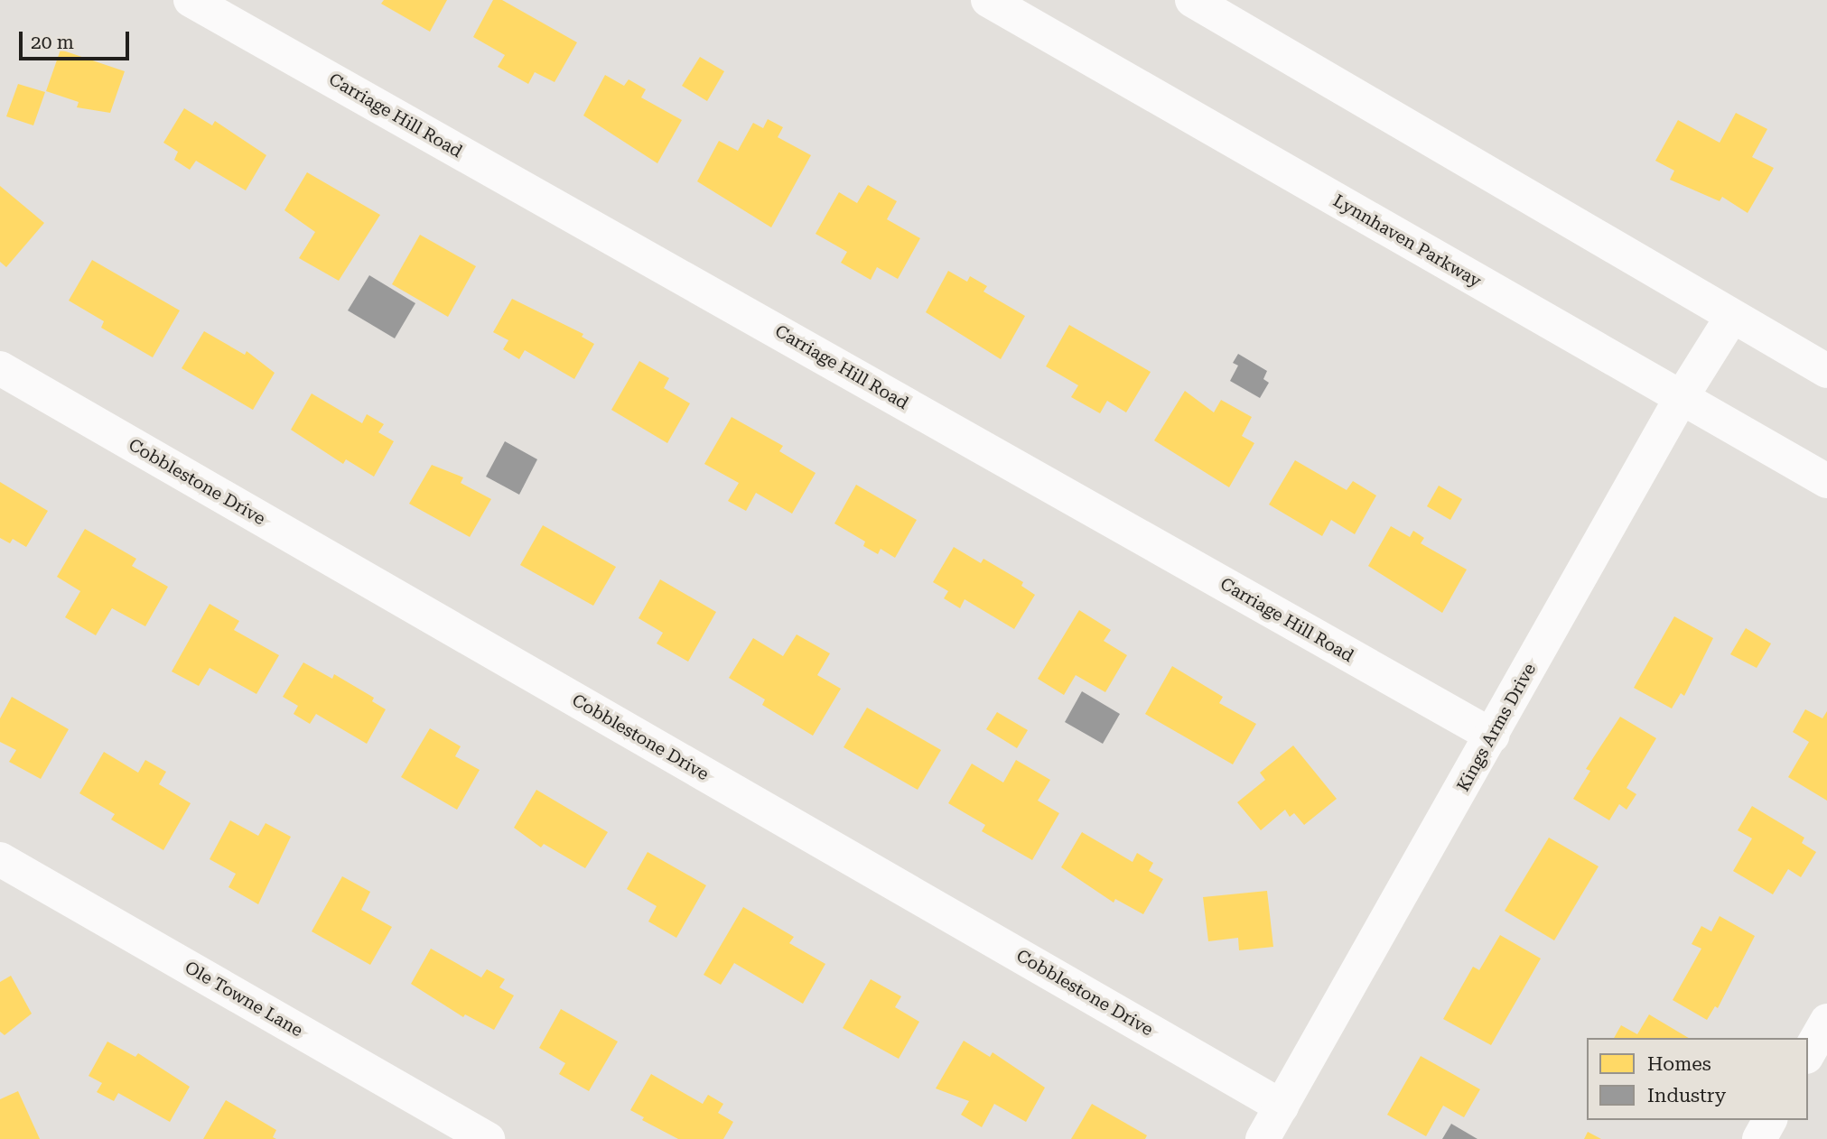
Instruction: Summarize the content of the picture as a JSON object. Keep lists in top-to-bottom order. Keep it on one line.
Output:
{"streets":{"street":["Carriage Hill Road","Lynnhaven Parkway","Cobblestone Drive","Kings Arms Drive","Ole Towne Lane"]},"crossings":[["Carriage Hill Road","Kings Arms Drive"],["Lynnhaven Parkway","Kings Arms Drive"],["Cobblestone Drive","Kings Arms Drive"]],"legend":["Homes","Industry"],"scale_bar":"20 m"}
